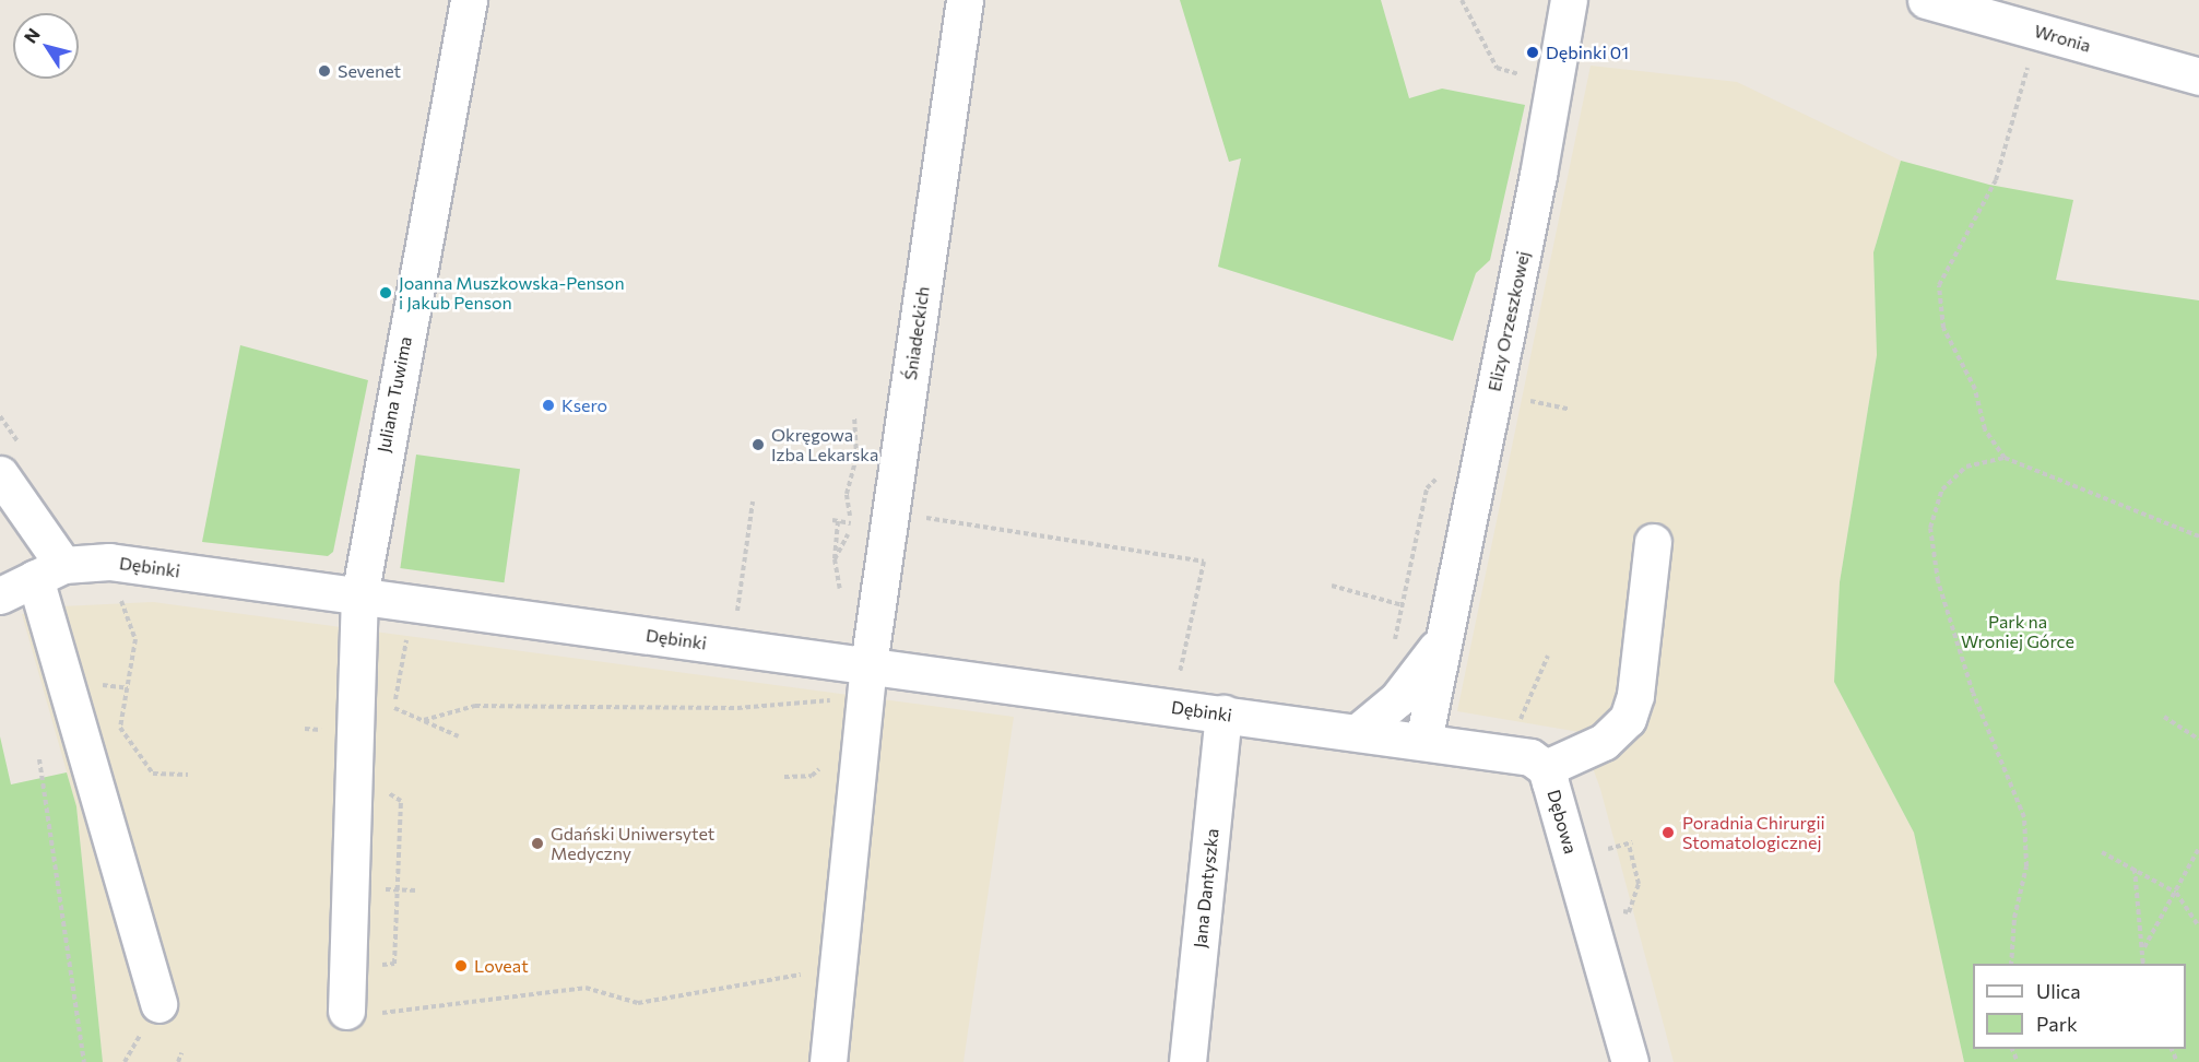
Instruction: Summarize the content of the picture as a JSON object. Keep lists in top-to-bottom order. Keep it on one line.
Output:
{"streets":{"street":["Wronia","Elizy Orzeszkowej","Śniadeckich","Juliana Tuwima","Dębinki","Dębowa","Jana Dantyszka"]},"crossings":[["Elizy Orzeszkowej","Dębinki"],["Elizy Orzeszkowej","Dębowa"],["Śniadeckich","Dębinki"],["Juliana Tuwima","Dębinki"],["Dębinki","Dębowa"],["Dębinki","Jana Dantyszka"]],"parks":["Park na Wroniej Górce"],"places":["Dębinki 01","Sevenet","Joanna Muszkowska-Penson i Jakub Penson","Ksero","Okręgowa Izba Lekarska","Poradnia Chirurgii Stomatologicznej","Gdański Uniwersytet Medyczny","Loveat"],"legend":["Ulica","Park"],"north":"top left"}
